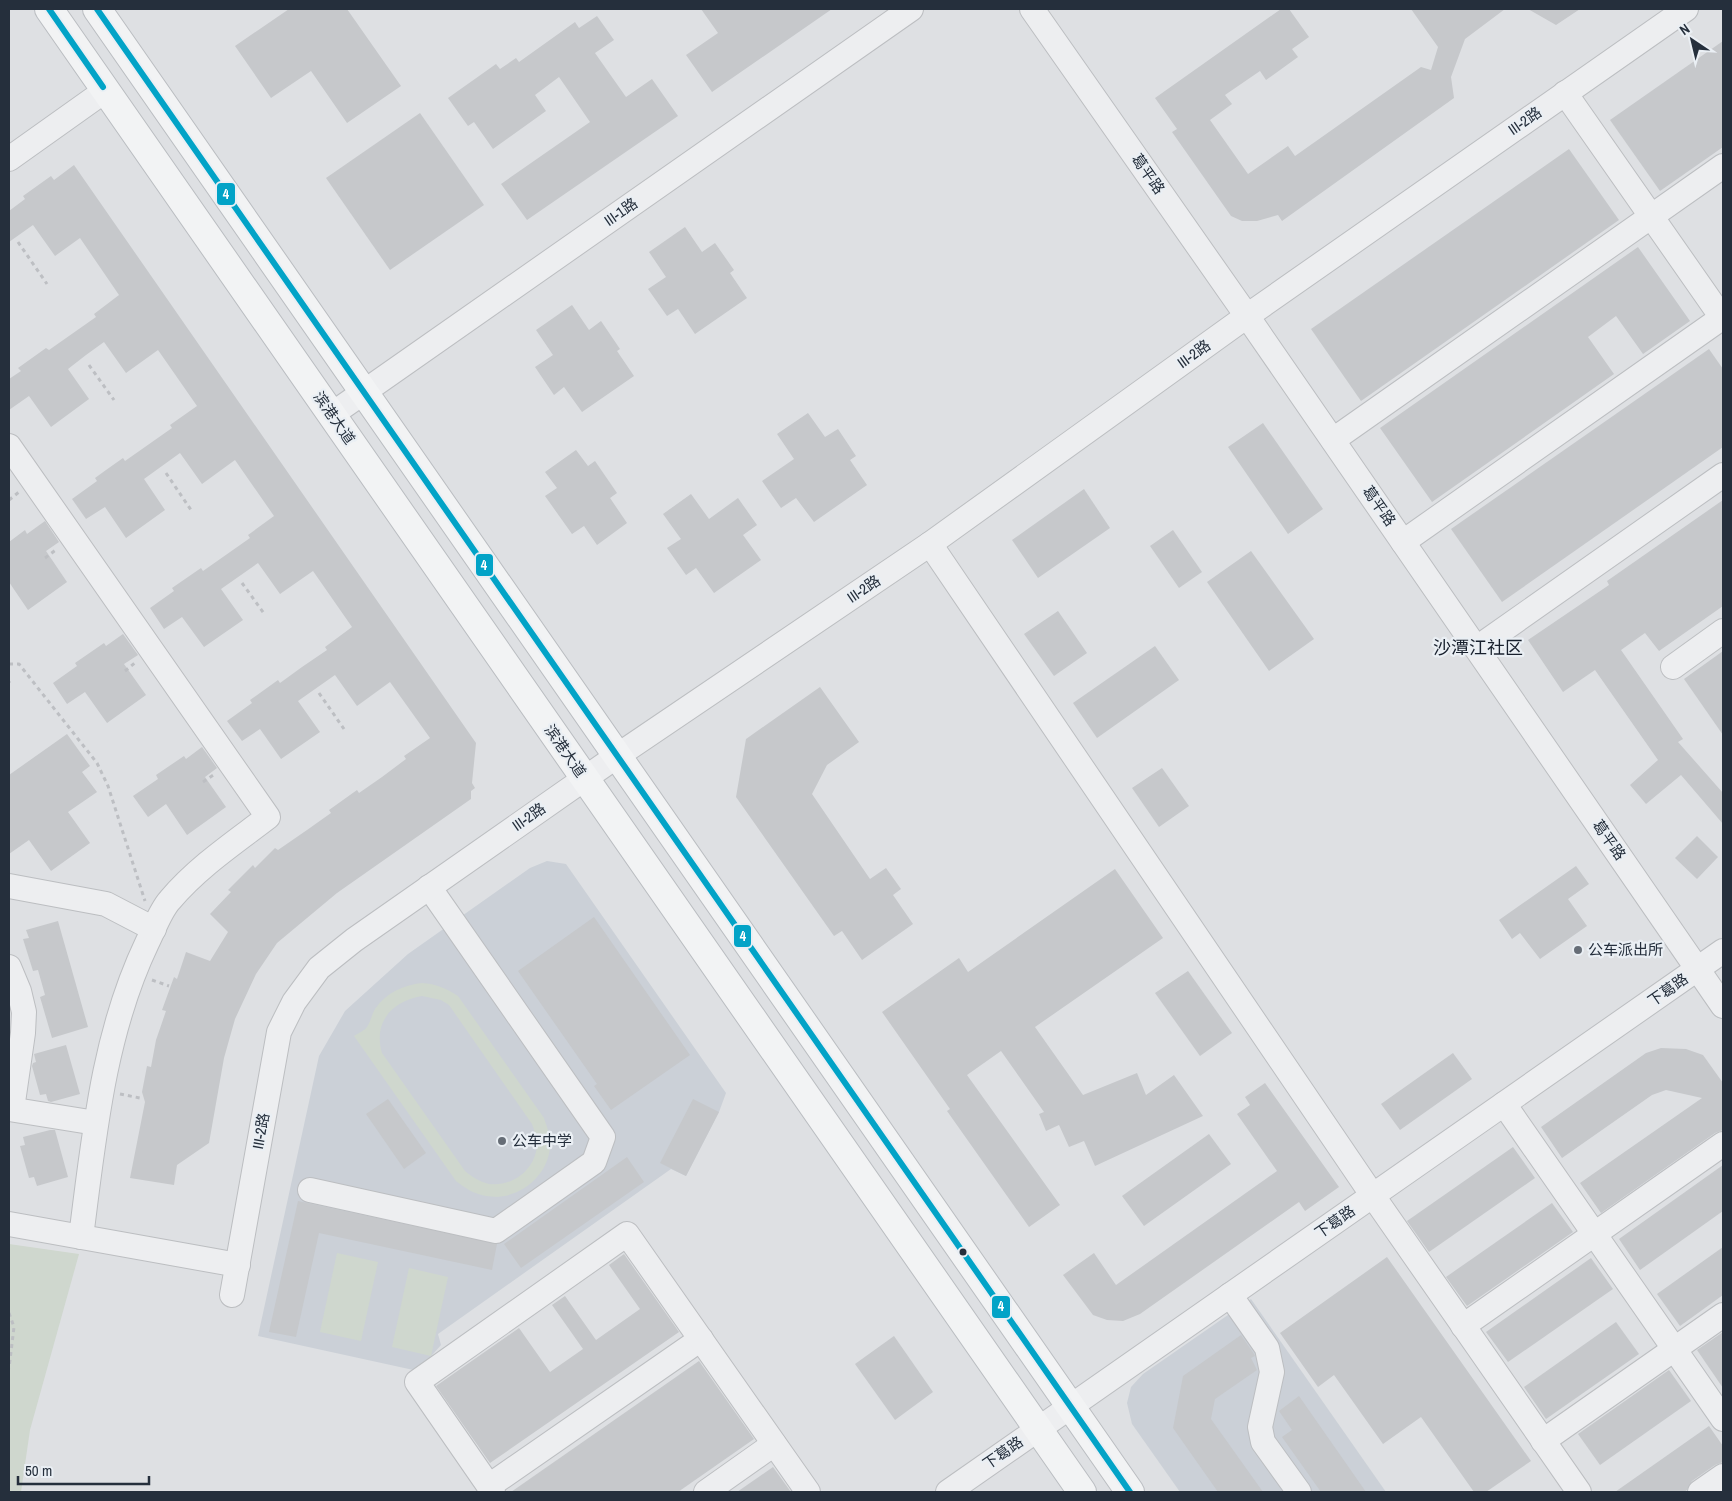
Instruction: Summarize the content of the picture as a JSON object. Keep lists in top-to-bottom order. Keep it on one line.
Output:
{"streets":{"main road":["滨港大道"],"street":["III-2路","葛平路","III-1路","下葛路"]},"crossings":[["III-2路","葛平路"],["III-2路","滨港大道"],["葛平路","下葛路"],["III-1路","滨港大道"],["滨港大道","下葛路"]],"districts":["沙潭江社区"],"places":["公车派出所","公车中学"],"lines":["transit line 4"],"scale_bar":"50 m","north":"top left"}
